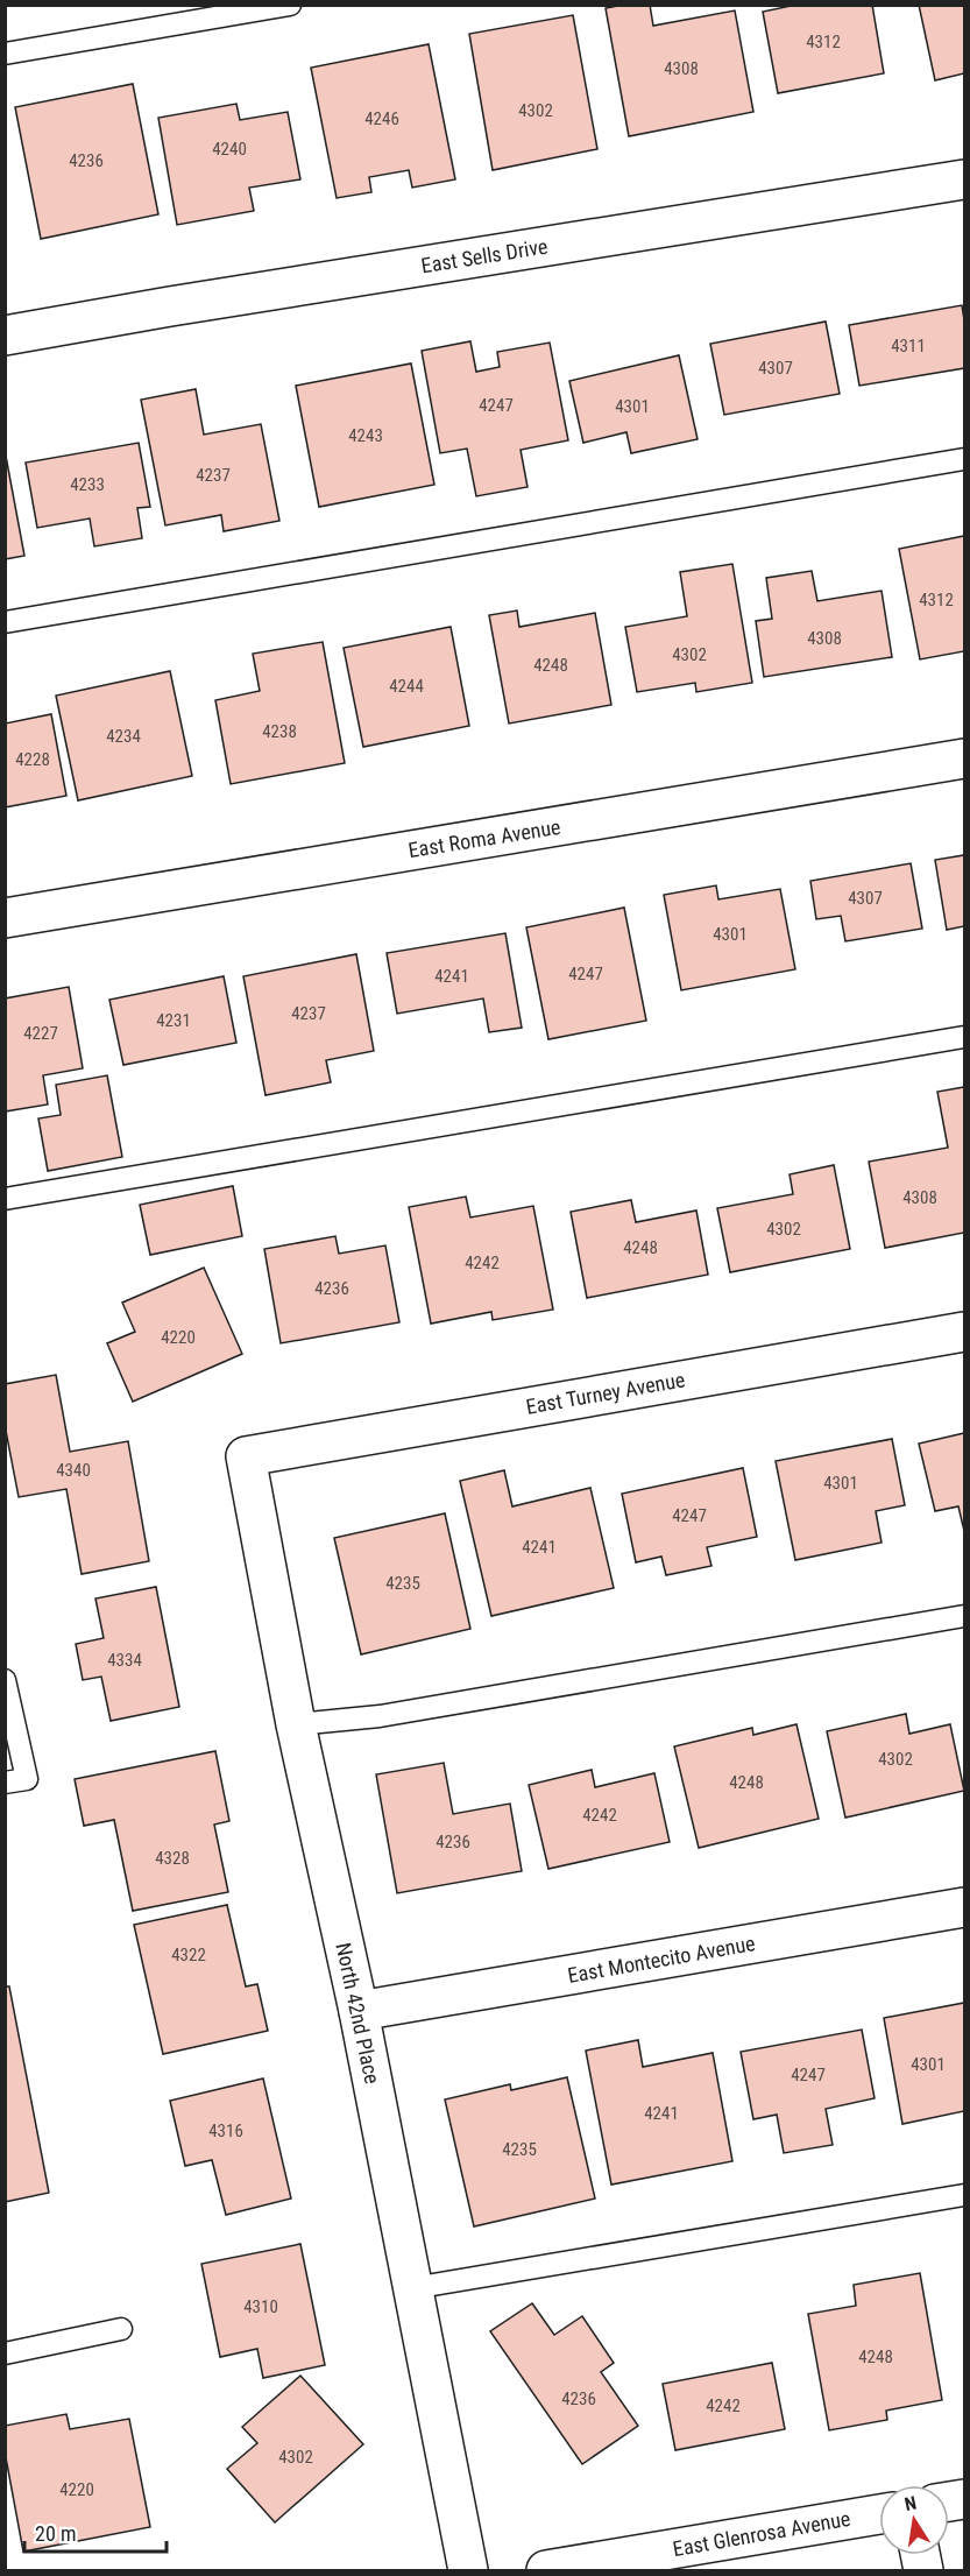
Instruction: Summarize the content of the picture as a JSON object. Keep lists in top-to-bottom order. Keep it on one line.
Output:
{"streets":{"street":["East Sells Drive","East Roma Avenue","East Turney Avenue","East Montecito Avenue","North 42nd Place","East Glenrosa Avenue"]},"crossings":[["East Turney Avenue","North 42nd Place"],["East Montecito Avenue","North 42nd Place"]],"house_numbers":["4312","4308","4302","4246","4240","4236","4311","4307","4247","4301","4243","4237","4233","4312","4308","4302","4248","4244","4238","4234","4228","4307","4301","4247","4241","4237","4231","4227","4308","4302","4248","4242","4236","4220","4340","4301","4247","4241","4235","4334","4302","4248","4242","4236","4328","4322","4301","4247","4241","4316","4235","4310","4248","4236","4242","4302","4220"],"scale_bar":"20 m","north":"top"}
